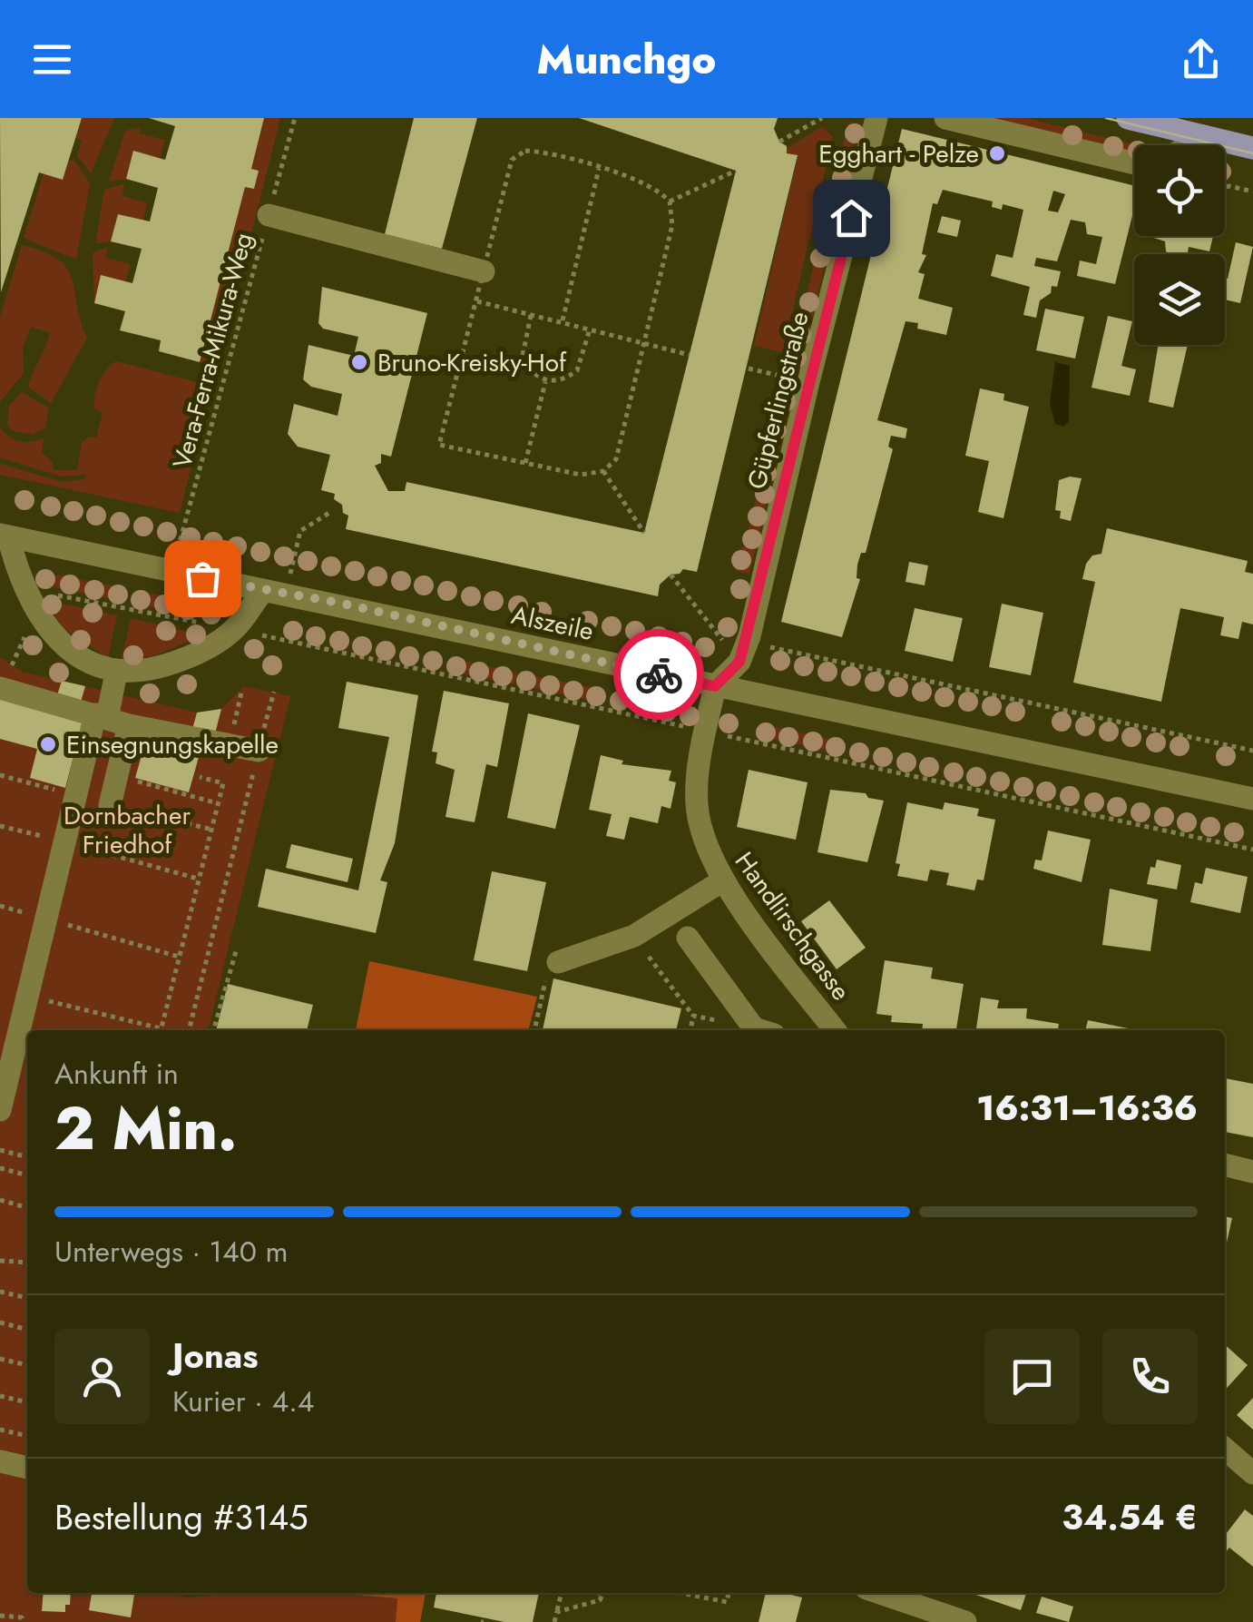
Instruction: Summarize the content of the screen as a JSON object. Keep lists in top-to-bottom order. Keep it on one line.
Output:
{"streets":{"street":["Güpferlingstraße","Alszeile","Handlirschgasse"],"path":["Vera-Ferra-Mikura-Weg"]},"crossings":[["Vera-Ferra-Mikura-Weg","Alszeile"],["Güpferlingstraße","Alszeile"],["Güpferlingstraße","Handlirschgasse"],["Alszeile","Handlirschgasse"]],"parks":["Dornbacher Friedhof"],"places":["Egghart - Pelze","Bruno-Kreisky-Hof","Einsegnungskapelle"],"page":{"header":"Munchgo","heading":["2 Min.","Ankunft in","16:31–16:36"],"panel":["Jonas","Kurier · 4.4","Bestellung #3145","34.54 €"],"bar":"Unterwegs · 140 m"}}
